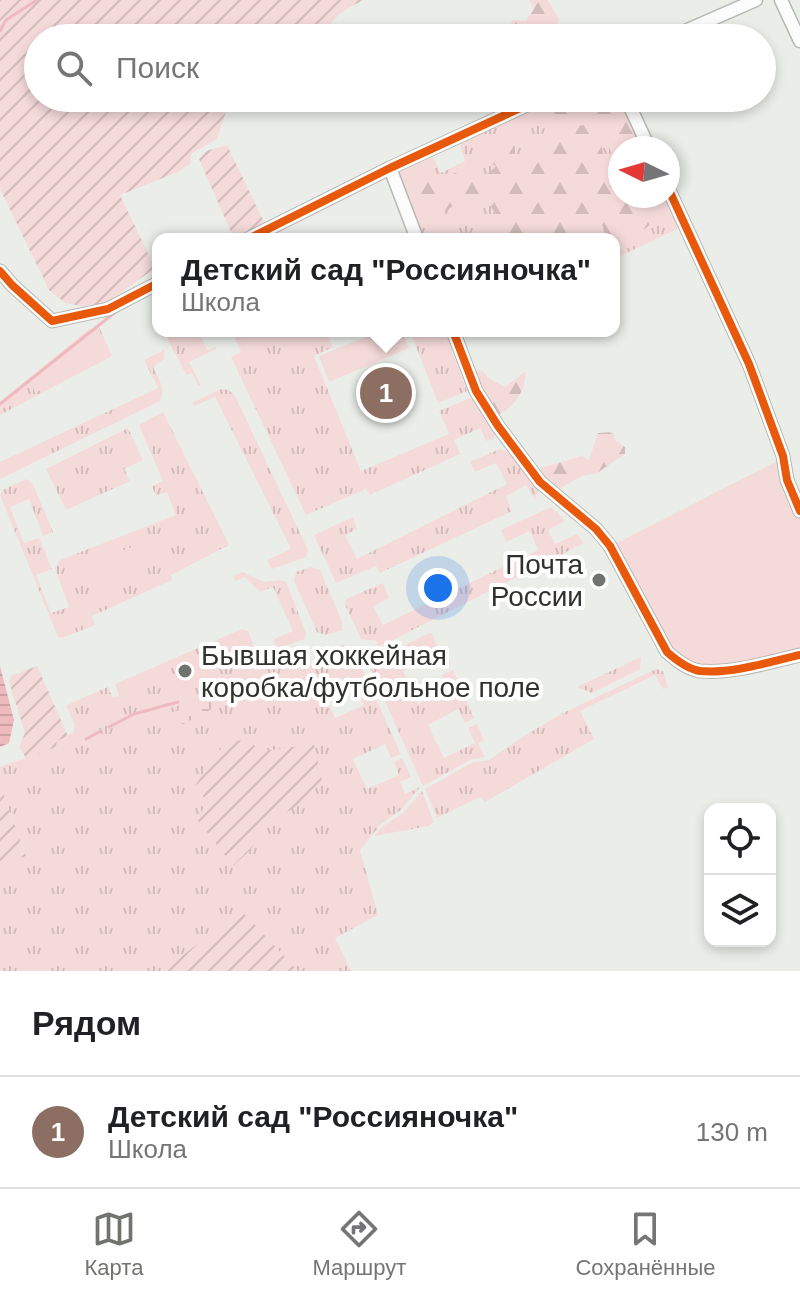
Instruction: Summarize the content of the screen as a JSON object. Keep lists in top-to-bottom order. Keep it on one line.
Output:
{"places":["Почта России","Бывшая хоккейная коробка/футбольное поле"],"north":"left","page":{"search":"Поиск","popup":["Детский сад \"Россияночка\"","Школа"],"pins":"1","heading":"Рядом","list":[{"mark":"1","name":"Детский сад \"Россияночка\"","note":"Школа","value":"130 m"}],"nav":["Карта","Маршрут","Сохранённые"]}}
